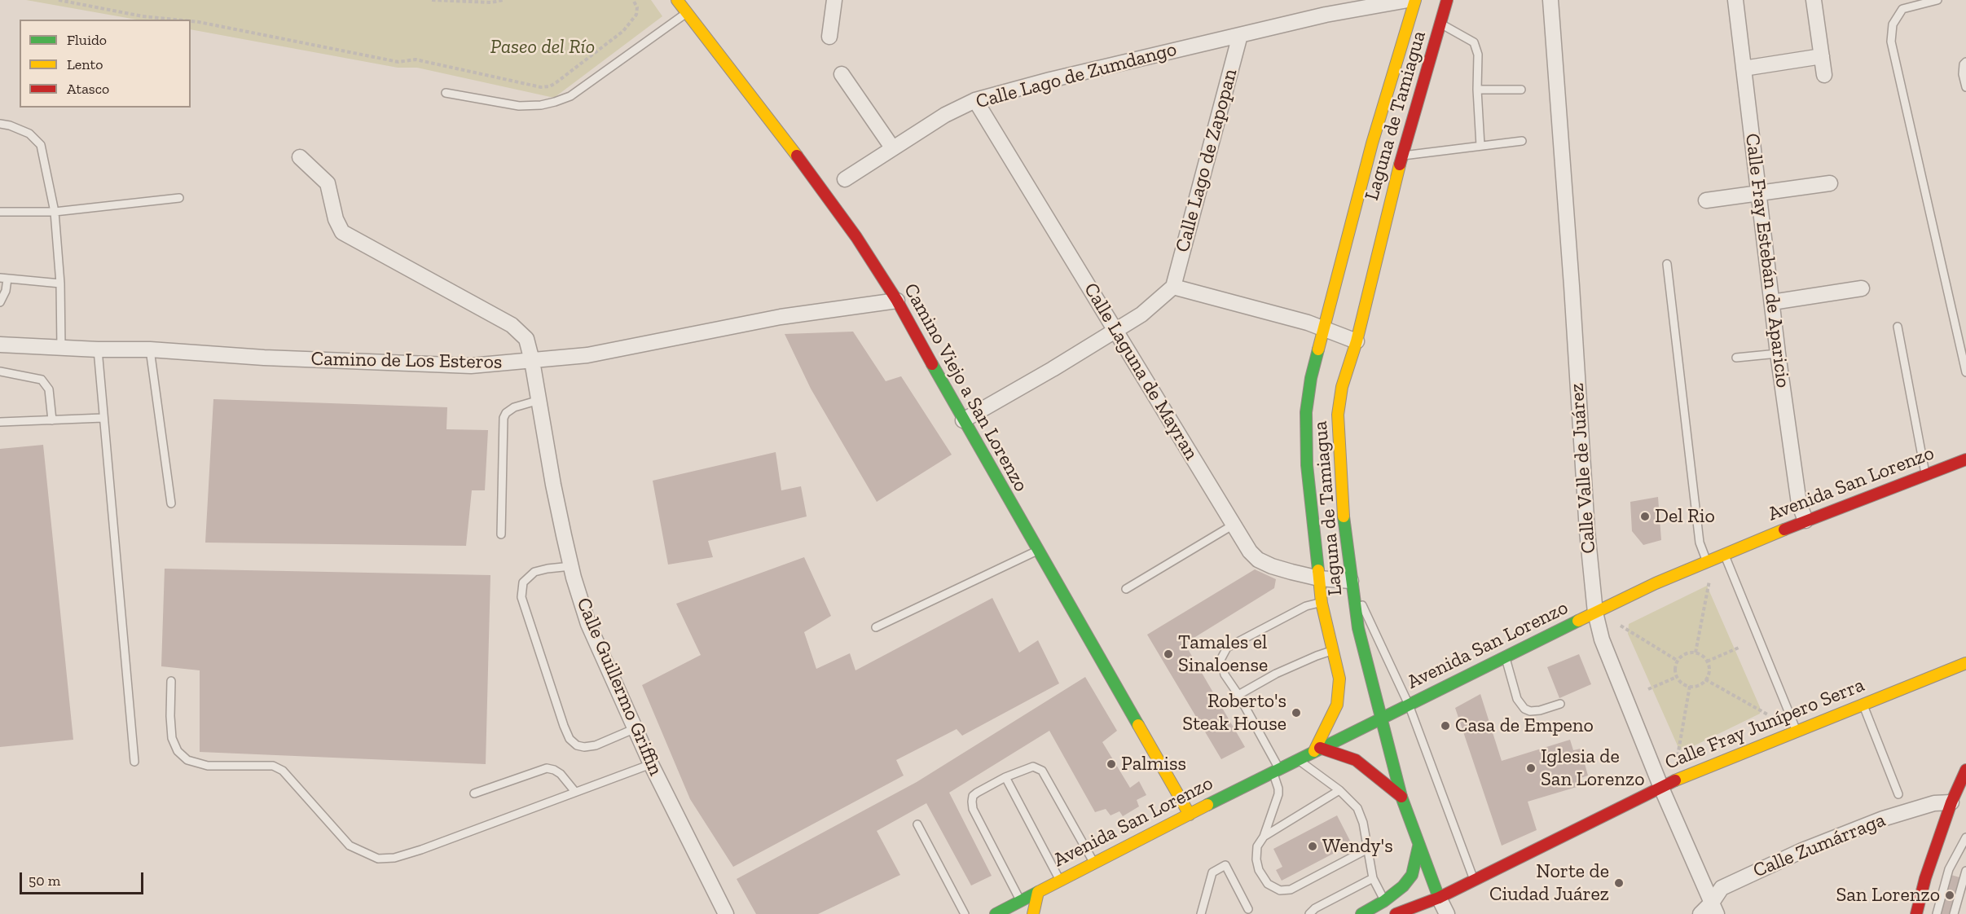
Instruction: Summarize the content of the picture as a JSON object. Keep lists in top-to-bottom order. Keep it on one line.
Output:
{"streets":{"main road":["Laguna de Tamiagua","Camino Viejo a San Lorenzo","Avenida San Lorenzo","Calle Fray Junípero Serra"],"street":["Calle Lago de Zumdango","Calle Lago de Zapopan","Calle Fray Estebán de Aparicio","Camino de Los Esteros","Calle Laguna de Mayran","Calle Valle de Juárez","Calle Guillermo Griffin","Calle Zumárraga"]},"crossings":[["Calle Lago de Zumdango","Calle Lago de Zapopan"],["Calle Lago de Zumdango","Calle Laguna de Mayran"],["Laguna de Tamiagua","Calle Laguna de Mayran"],["Laguna de Tamiagua","Avenida San Lorenzo"],["Laguna de Tamiagua","Calle Fray Junípero Serra"],["Calle Fray Estebán de Aparicio","Avenida San Lorenzo"],["Camino de Los Esteros","Camino Viejo a San Lorenzo"],["Camino de Los Esteros","Calle Guillermo Griffin"],["Camino Viejo a San Lorenzo","Avenida San Lorenzo"],["Calle Valle de Juárez","Avenida San Lorenzo"],["Calle Valle de Juárez","Calle Fray Junípero Serra"],["Calle Valle de Juárez","Calle Zumárraga"]],"parks":["Paseo del Río"],"places":["Del Rio","Tamales el Sinaloense","Roberto's Steak House","Casa de Empeno","Palmiss","Iglesia de San Lorenzo","Wendy's","Norte de Ciudad Juárez","San Lorenzo"],"legend":["Fluido","Lento","Atasco"],"scale_bar":"50 m"}
